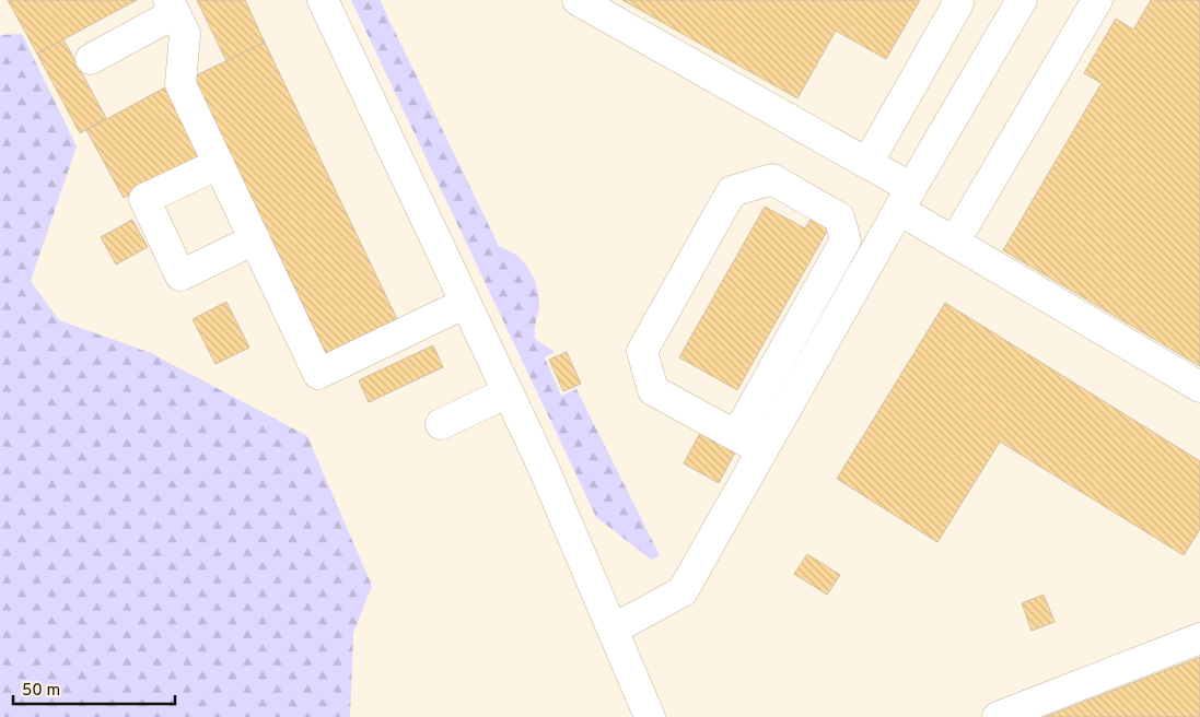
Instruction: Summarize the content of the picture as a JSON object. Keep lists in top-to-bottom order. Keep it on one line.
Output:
{"scale_bar":"50 m"}
